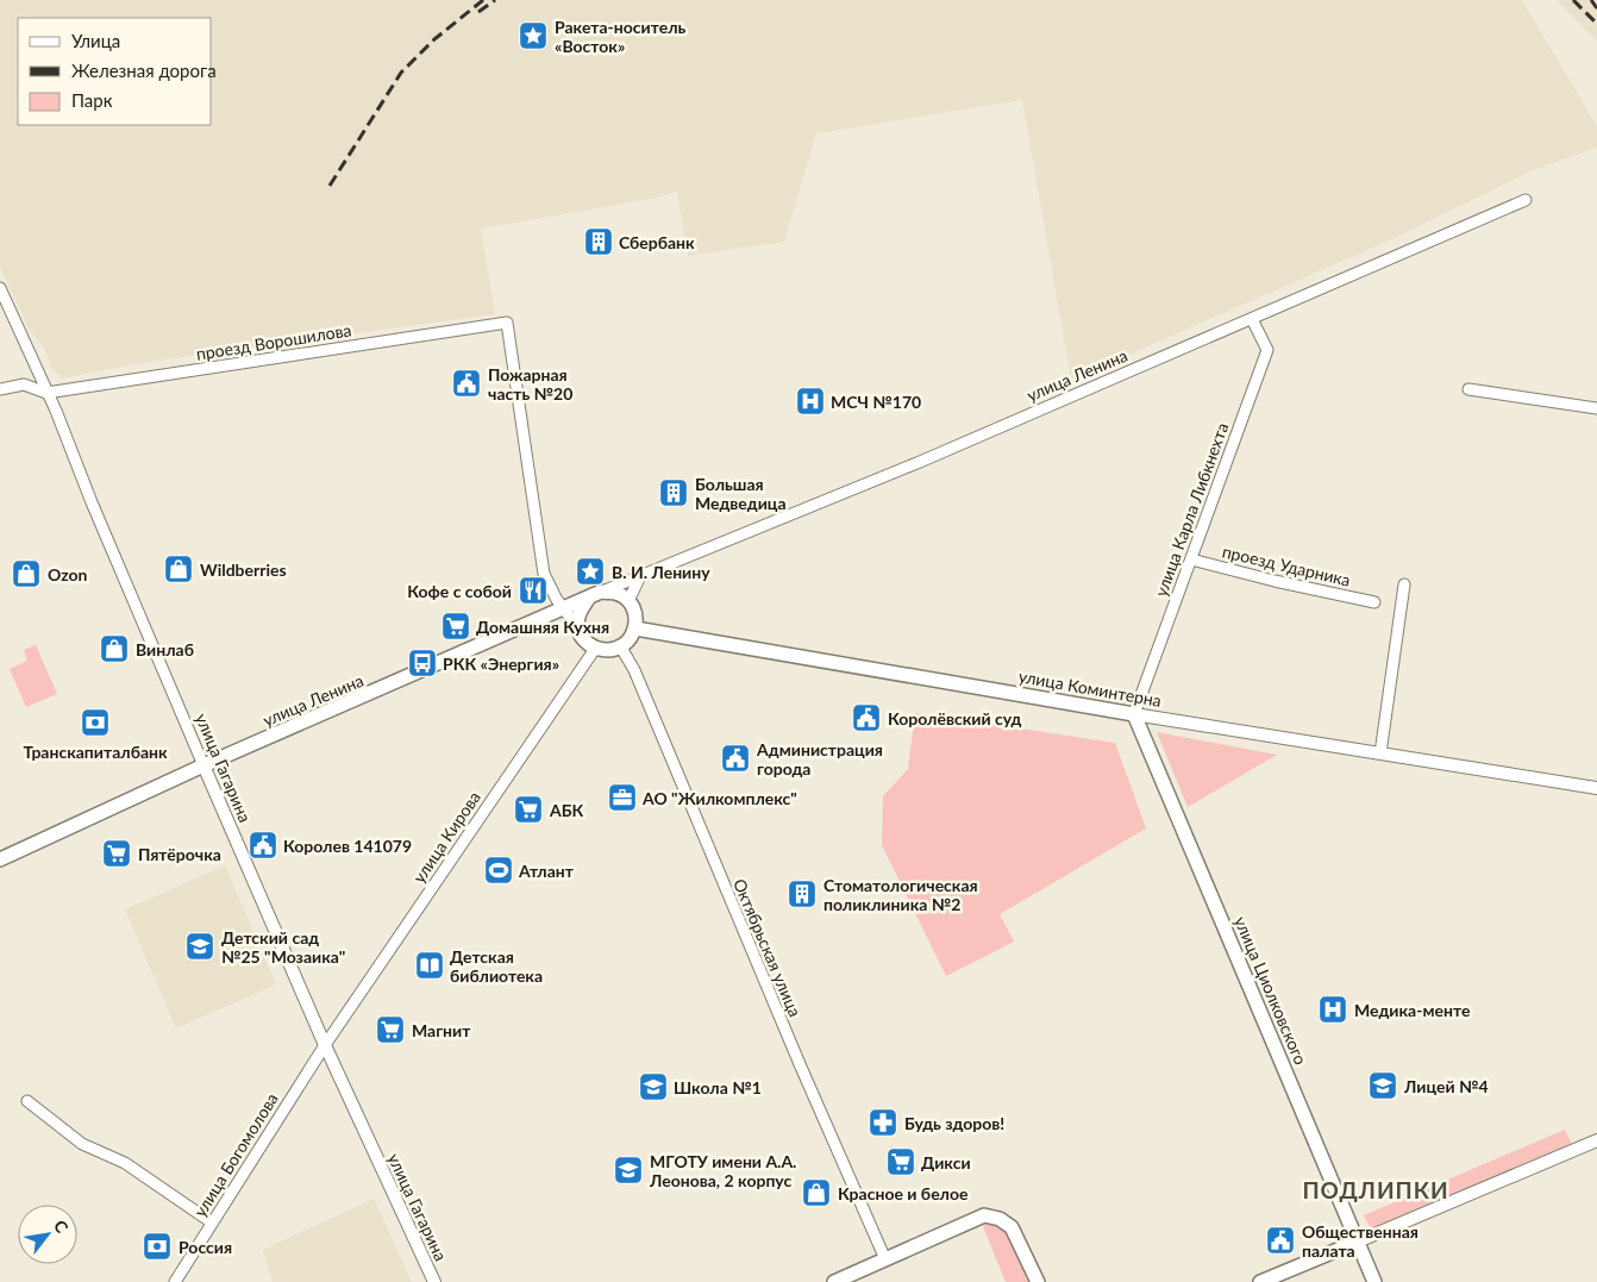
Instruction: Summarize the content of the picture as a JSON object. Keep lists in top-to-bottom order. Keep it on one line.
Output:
{"streets":{"main road":["улица Ленина","улица Коминтерна","улица Циолковского"],"street":["проезд Ворошилова","улица Карла Либкнехта","проезд Ударника","улица Гагарина","улица Кирова","Октябрьская улица","улица Богомолова"]},"crossings":[["проезд Ворошилова","улица Ленина"],["проезд Ворошилова","улица Гагарина"],["улица Ленина","улица Карла Либкнехта"],["улица Ленина","улица Коминтерна"],["улица Ленина","улица Гагарина"],["улица Ленина","улица Кирова"],["улица Ленина","Октябрьская улица"],["улица Карла Либкнехта","проезд Ударника"],["улица Карла Либкнехта","улица Коминтерна"],["улица Карла Либкнехта","улица Циолковского"],["улица Коминтерна","улица Кирова"],["улица Коминтерна","Октябрьская улица"],["улица Коминтерна","улица Циолковского"],["улица Гагарина","улица Кирова"],["улица Гагарина","улица Богомолова"],["улица Кирова","Октябрьская улица"],["улица Кирова","улица Богомолова"]],"districts":["ПОДЛИПКИ"],"places":{"place":["Ракета-носитель «Восток»","В. И. Ленину"],"building":["Сбербанк","Большая Медведица","Стоматологическая поликлиника №2"],"public building":["Пожарная часть №20","Королёвский суд","Администрация города","Королев 141079","Общественная палата"],"hospital":["МСЧ №170","Медика-менте"],"shop":["Wildberries","Ozon","Винлаб","Красное и белое"],"restaurant":["Кофе с собой"],"supermarket":["Домашняя Кухня","АБК","Пятёрочка","Магнит","Дикси"],"bus stop":["РКК «Энергия»"],"bank":["Транскапиталбанк","Россия"],"office":["АО \"Жилкомплекс\""],"sports":["Атлант"],"school or university":["Детский сад №25 \"Мозаика\"","Лицей №4","Школа №1","МГОТУ имени А.А. Леонова, 2 корпус"],"library":["Детская библиотека"],"pharmacy":["Будь здоров!"]},"legend":["Улица","Железная дорога","Парк"],"north":"top right"}
